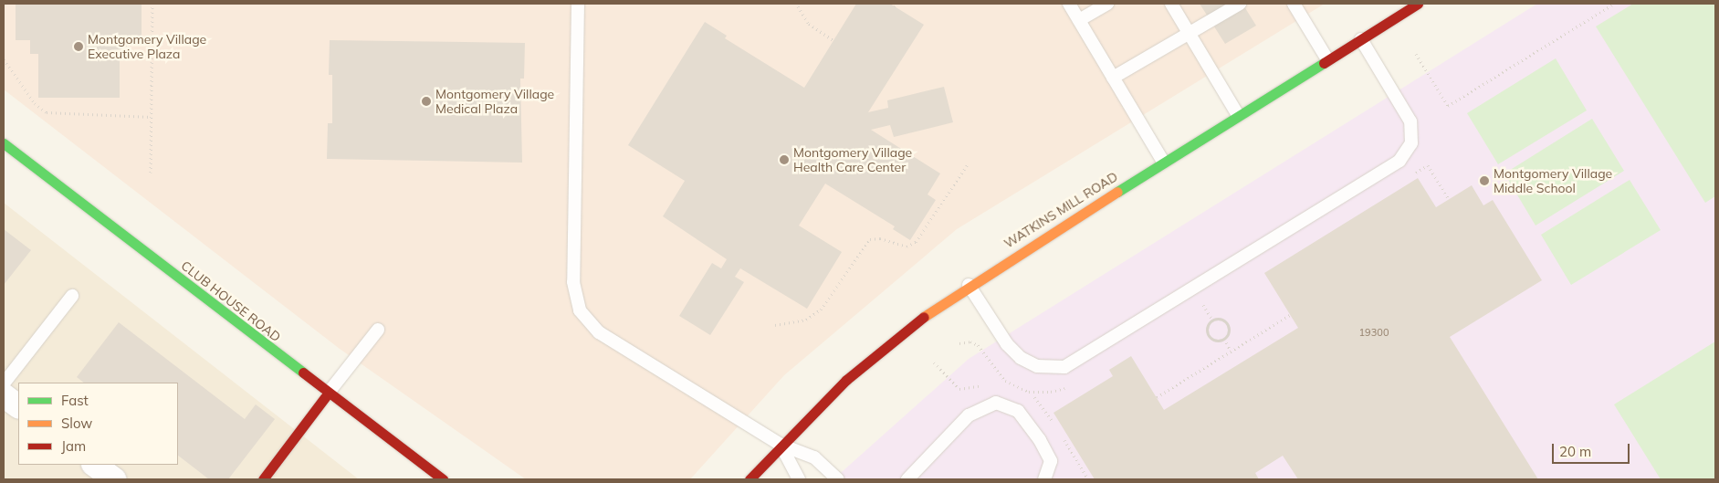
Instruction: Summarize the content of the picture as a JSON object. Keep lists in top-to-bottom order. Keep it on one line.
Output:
{"streets":{"street":["WATKINS MILL ROAD","CLUB HOUSE ROAD"]},"places":["Montgomery Village Executive Plaza","Montgomery Village Medical Plaza","Montgomery Village Health Care Center","Montgomery Village Middle School"],"house_numbers":["19300"],"legend":["Fast","Slow","Jam"],"scale_bar":"20 m"}
